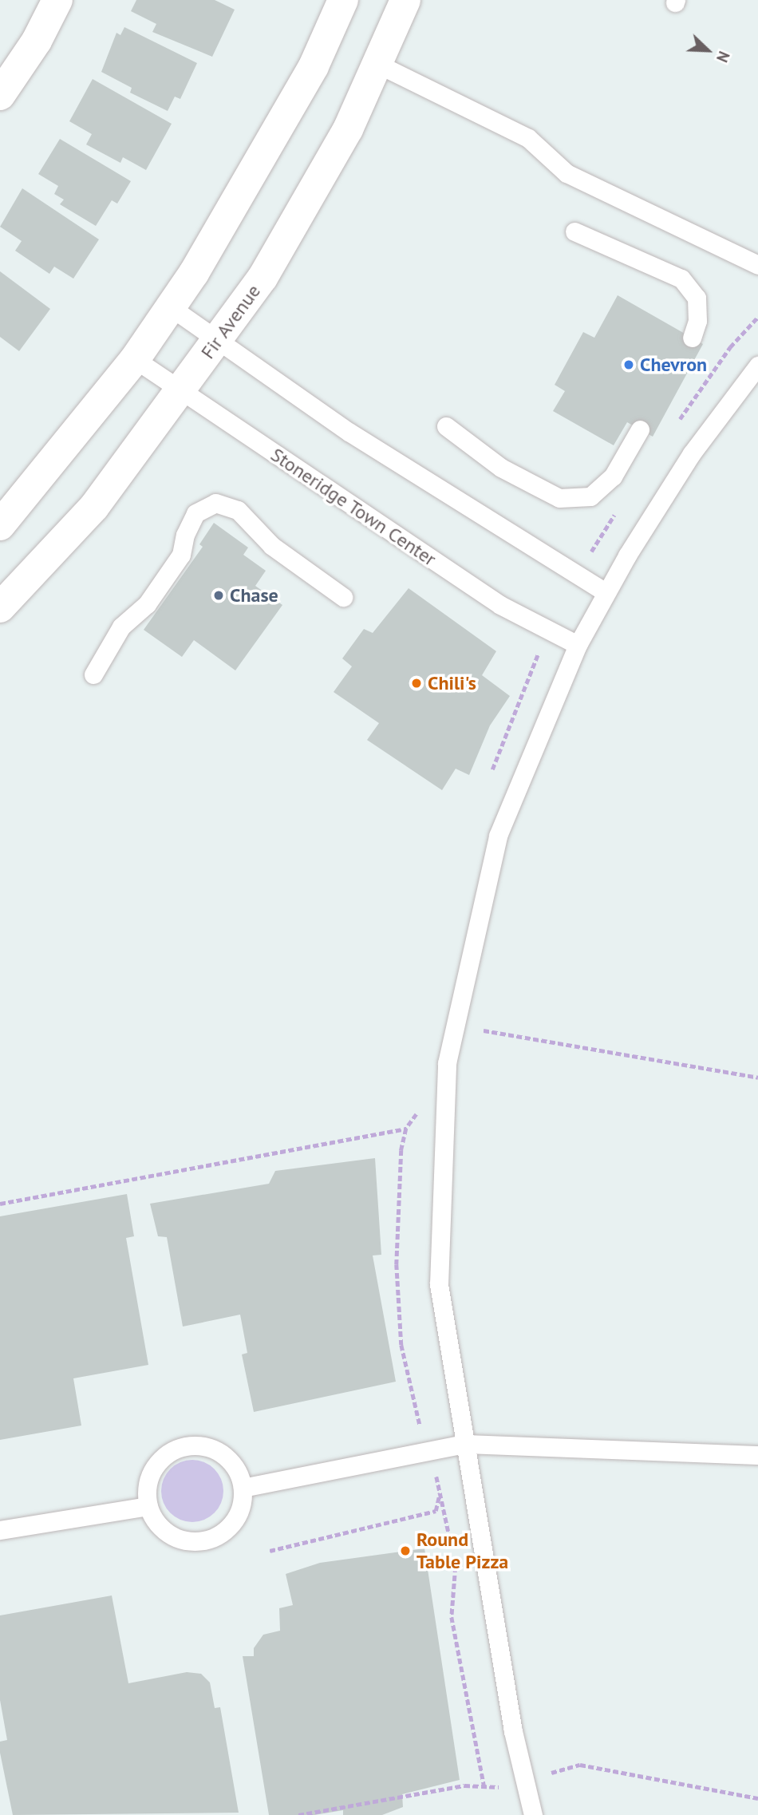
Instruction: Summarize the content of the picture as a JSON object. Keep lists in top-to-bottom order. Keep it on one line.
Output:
{"streets":{"street":["Fir Avenue"],"lane":["Stoneridge Town Center"]},"crossings":[["Fir Avenue","Stoneridge Town Center"]],"places":["Chevron","Chase","Chili's","Round Table Pizza"],"north":"bottom right"}
